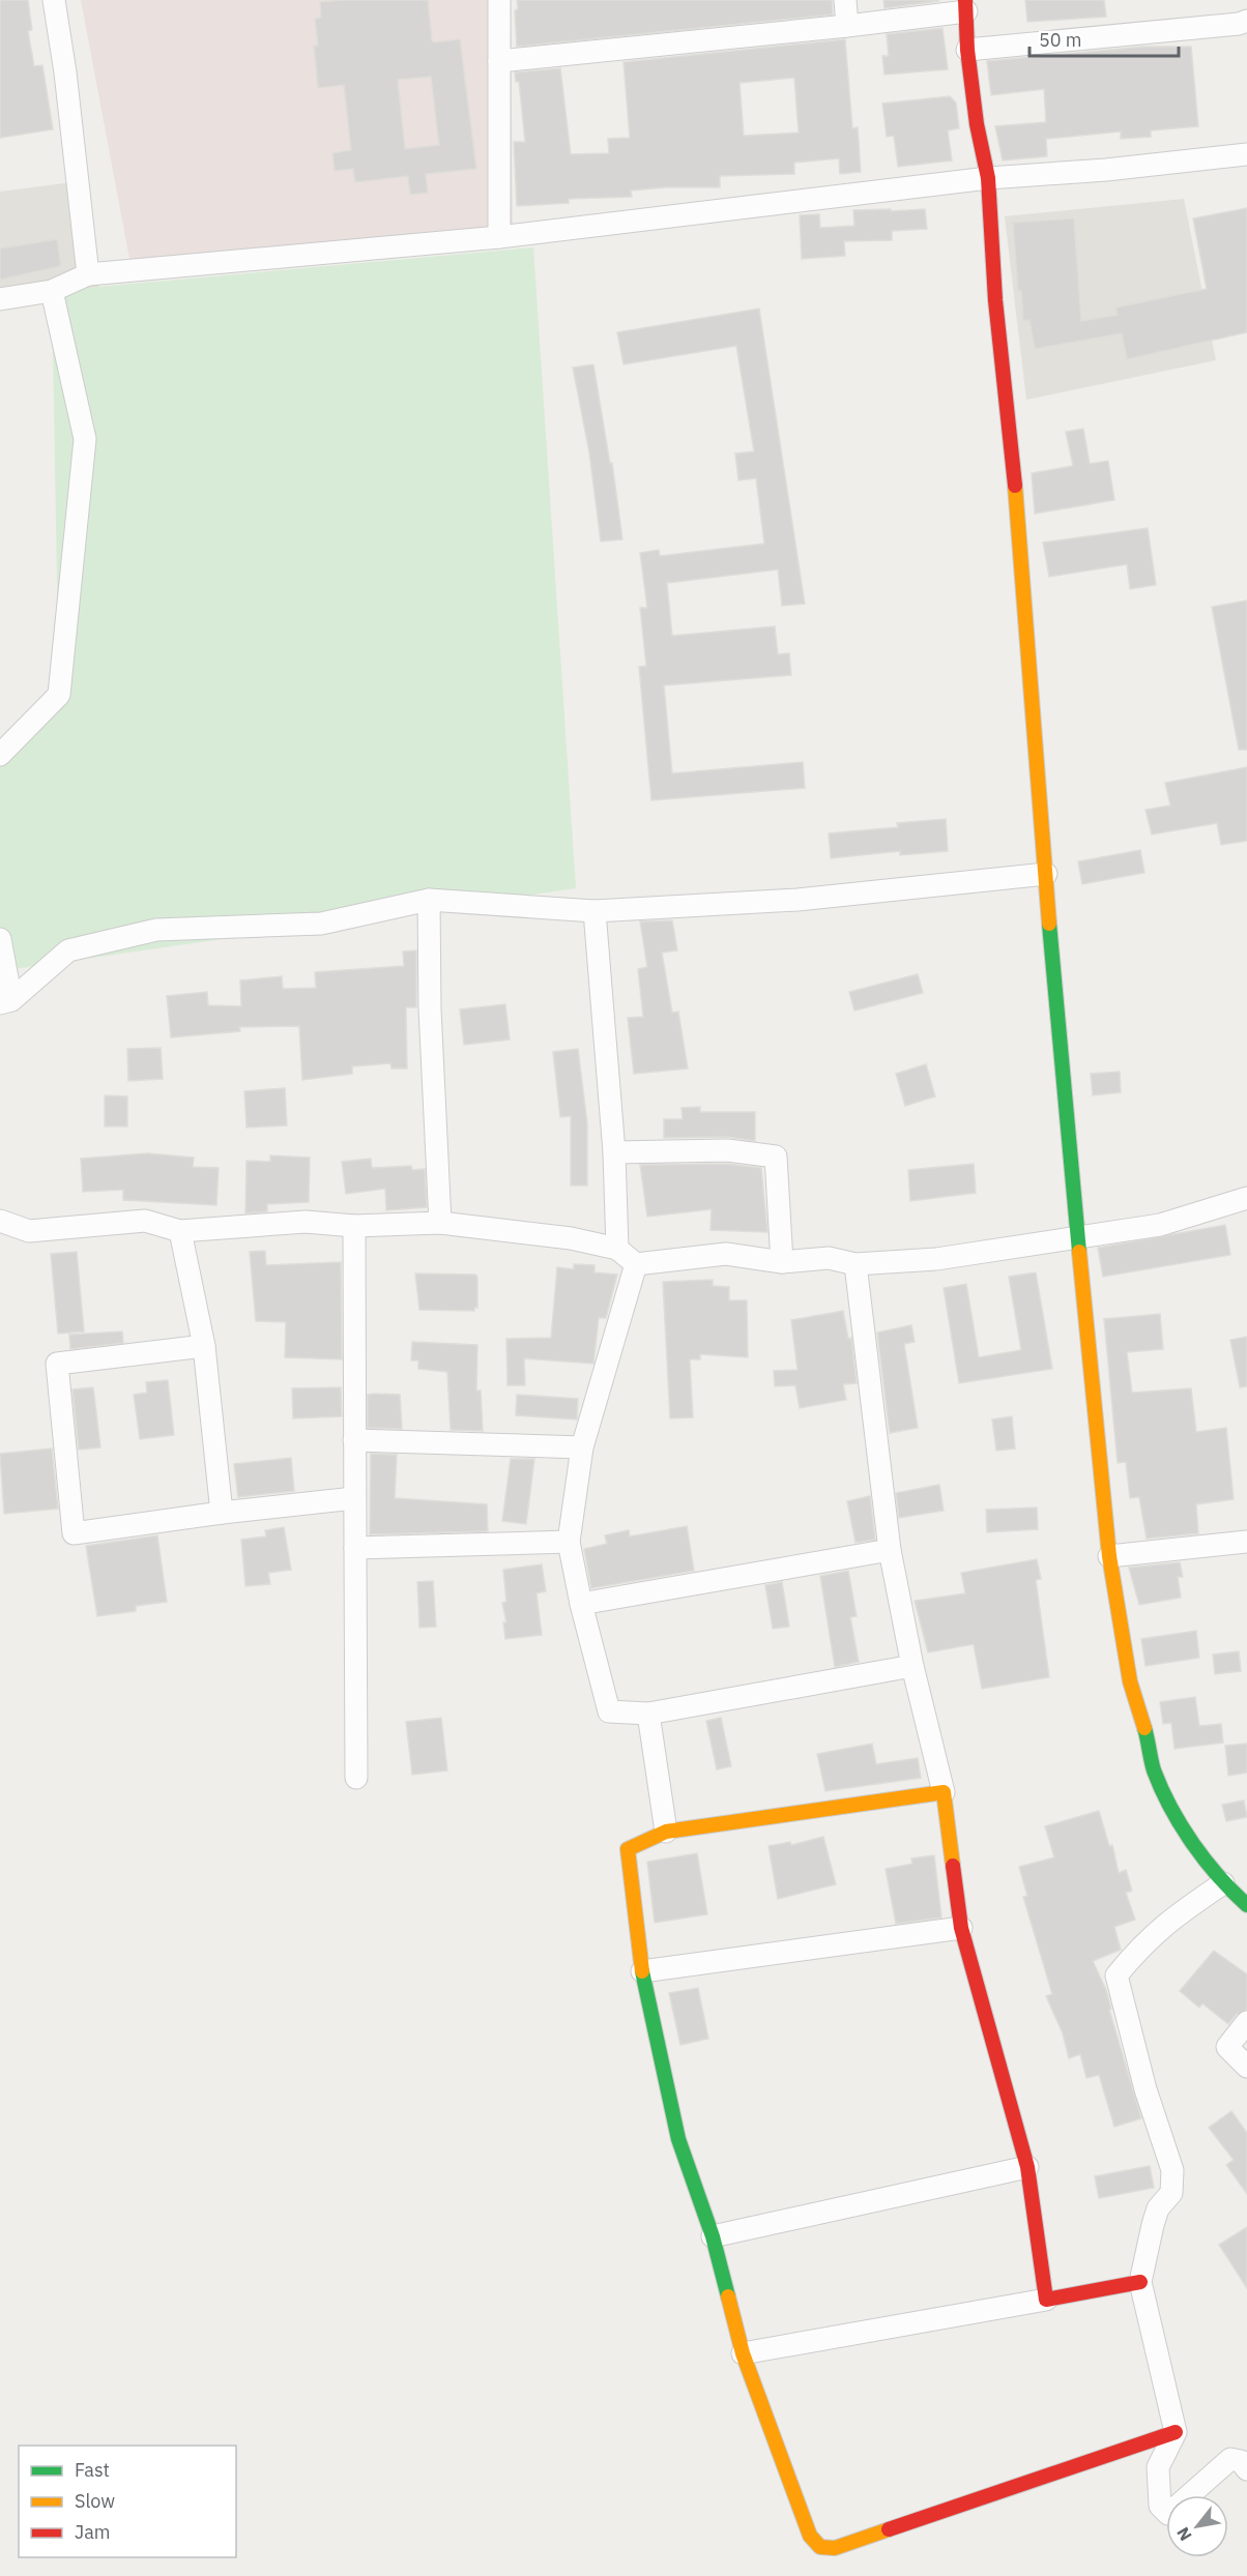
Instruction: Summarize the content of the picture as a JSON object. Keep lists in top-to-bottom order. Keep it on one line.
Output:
{"legend":["Fast","Slow","Jam"],"scale_bar":"50 m","north":"bottom left"}
